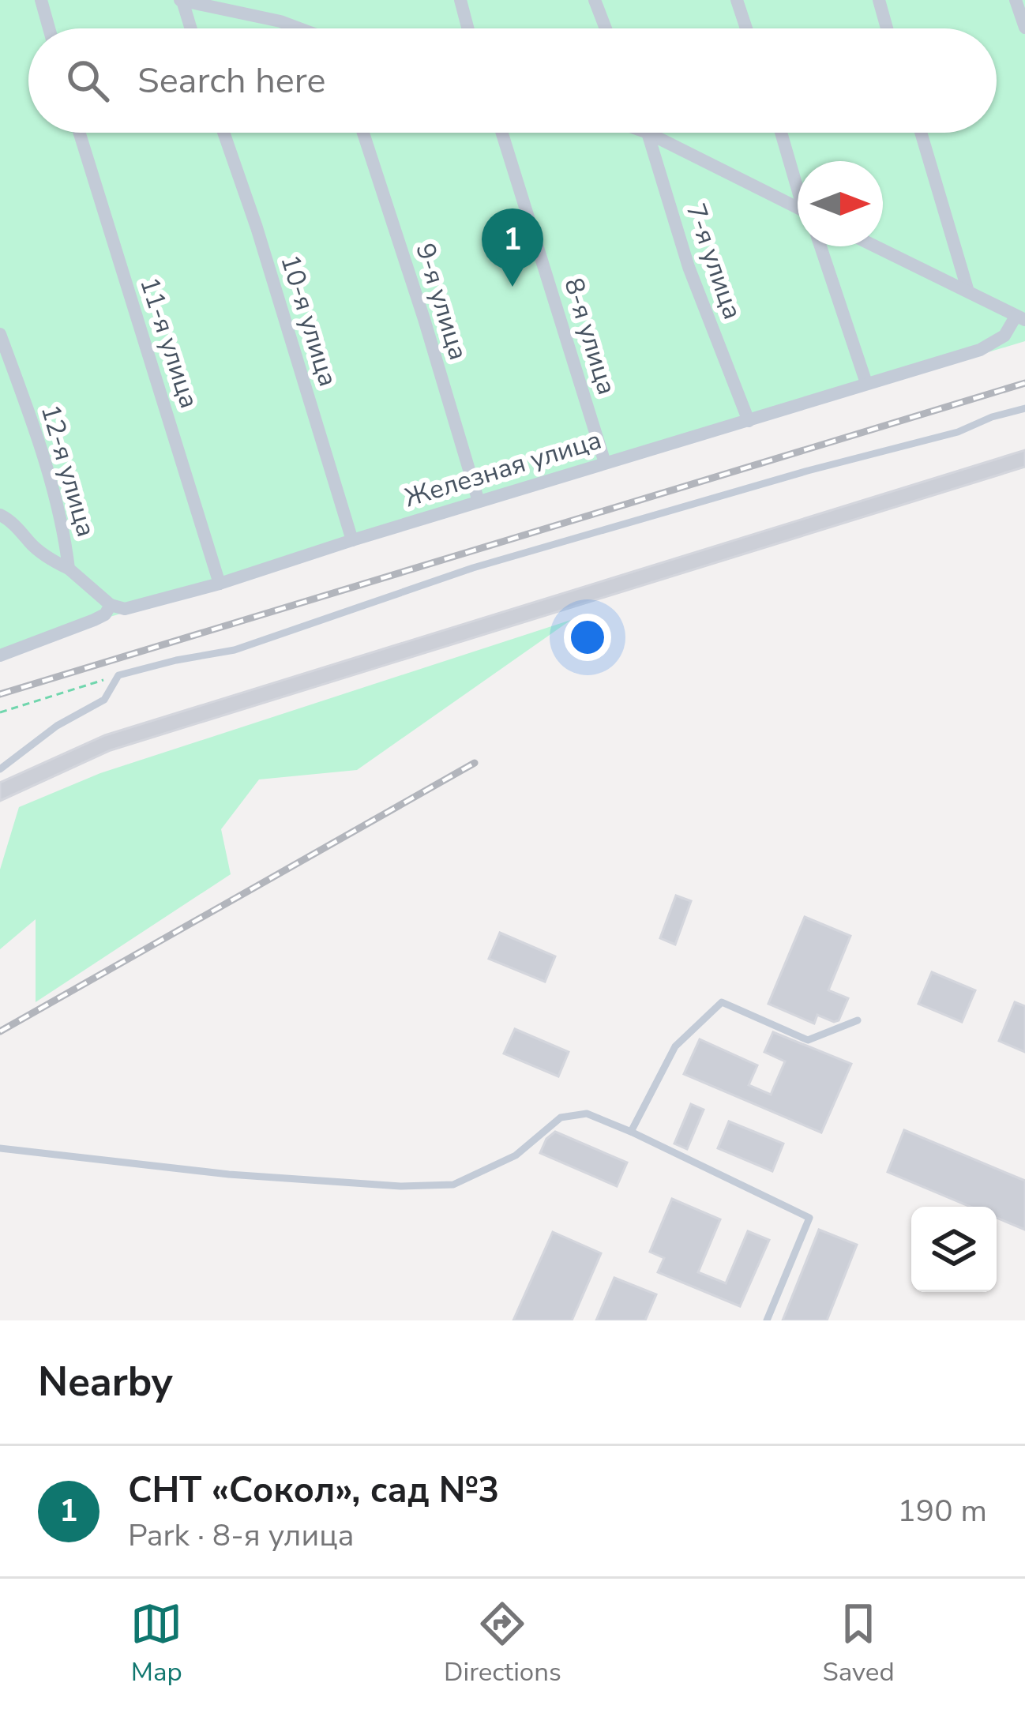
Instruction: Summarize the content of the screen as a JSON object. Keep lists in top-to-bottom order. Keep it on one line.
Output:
{"streets":{"street":["7-я улица","9-я улица","10-я улица","8-я улица","11-я улица","Железная улица","12-я улица"]},"crossings":[["7-я улица","Железная улица"],["9-я улица","Железная улица"],["10-я улица","Железная улица"],["8-я улица","Железная улица"],["11-я улица","Железная улица"],["Железная улица","12-я улица"]],"north":"right","page":{"search":"Search here","pins":"1","heading":"Nearby","list":[{"mark":"1","name":"СНТ «Сокол», сад №3","note":"Park · 8-я улица","value":"190 m"}],"nav":["Map","Directions","Saved"]}}
